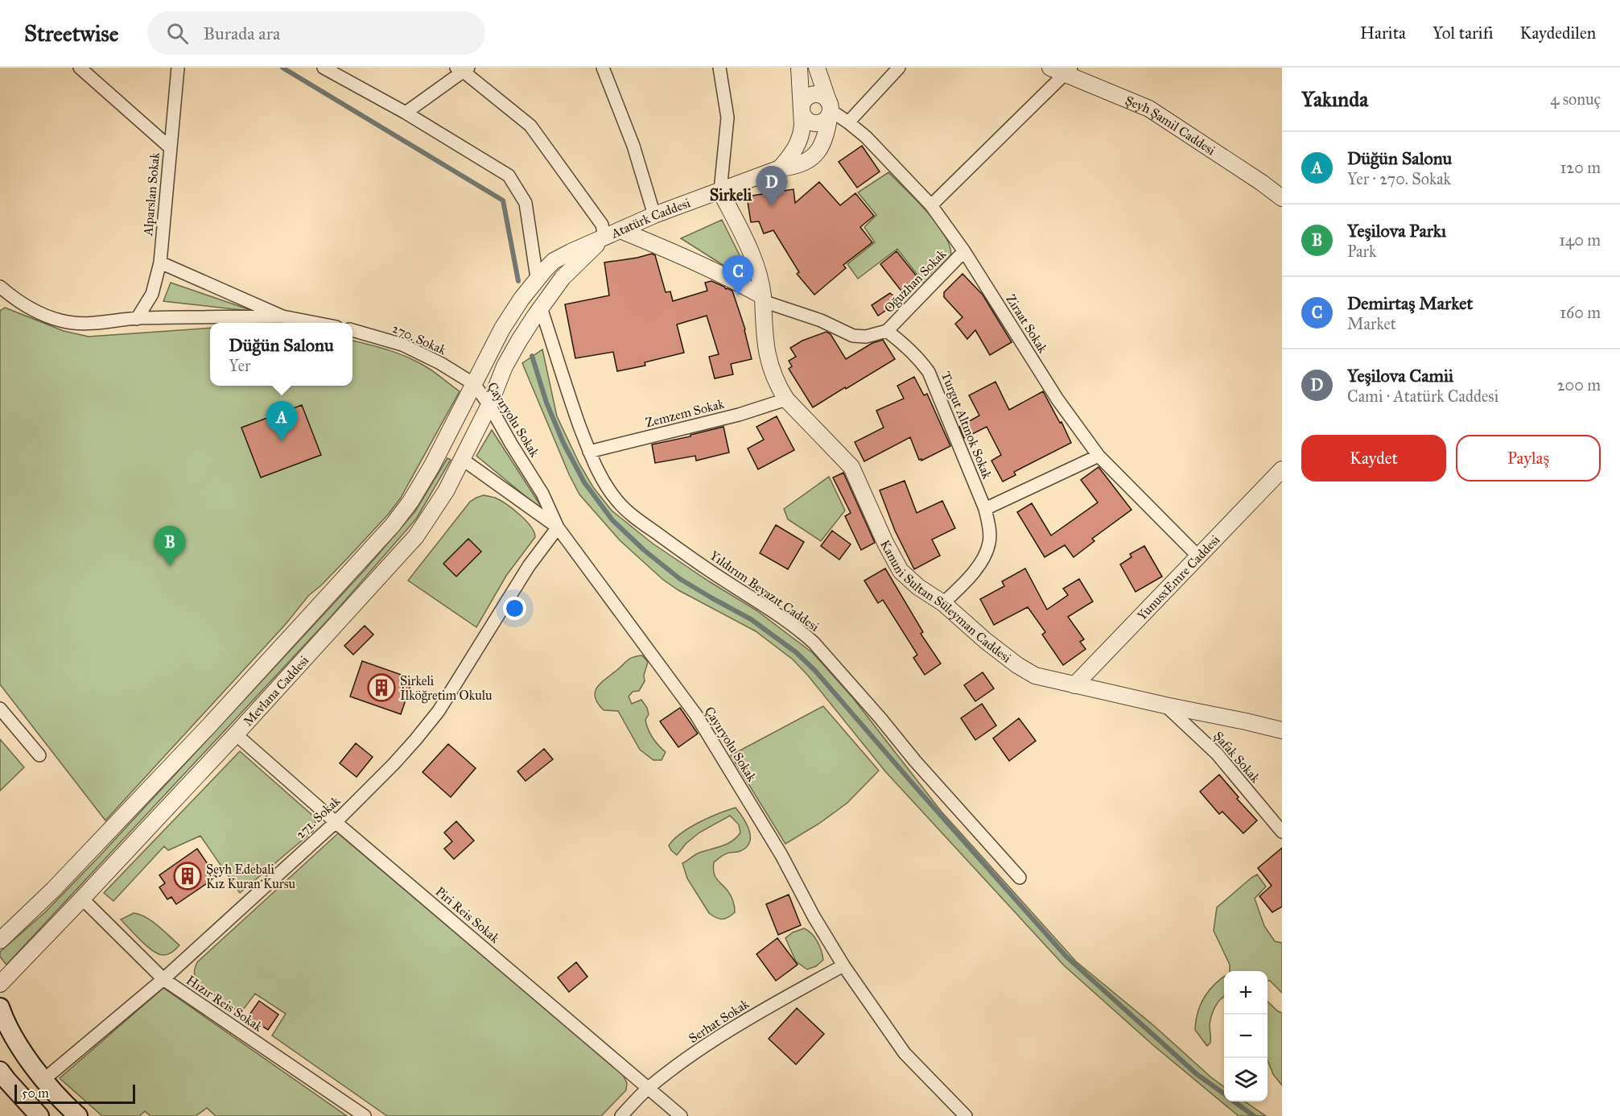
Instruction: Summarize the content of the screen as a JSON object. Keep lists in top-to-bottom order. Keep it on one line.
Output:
{"streets":{"street":["Şeyh Şamil Caddesi","Alparslan Sokak","Atatürk Caddesi","Oğuzhan Sokak","Ziraat Sokak","270. Sokak","Zemzem Sokak","Çayıryolu Sokak","Turgut Altınok Sokak","YunusxEmre Caddesi","Yıldırım Beyazıt Caddesi","Kanuni Sultan Süleyman Caddesi","Mevlana Caddesi","Şafak Sokak","271. Sokak","Piri Reis Sokak","Hızır Reis Sokak","Serhat Sokak"]},"crossings":[["Atatürk Caddesi","Ziraat Sokak"],["Atatürk Caddesi","270. Sokak"],["Atatürk Caddesi","Çayıryolu Sokak"],["Atatürk Caddesi","Kanuni Sultan Süleyman Caddesi"],["Oğuzhan Sokak","Ziraat Sokak"],["Oğuzhan Sokak","Turgut Altınok Sokak"],["Ziraat Sokak","YunusxEmre Caddesi"],["270. Sokak","Çayıryolu Sokak"],["Zemzem Sokak","Yıldırım Beyazıt Caddesi"],["Zemzem Sokak","Kanuni Sultan Süleyman Caddesi"],["Çayıryolu Sokak","Mevlana Caddesi"],["Çayıryolu Sokak","271. Sokak"],["Çayıryolu Sokak","Serhat Sokak"],["Turgut Altınok Sokak","Kanuni Sultan Süleyman Caddesi"],["YunusxEmre Caddesi","Kanuni Sultan Süleyman Caddesi"],["Yıldırım Beyazıt Caddesi","Mevlana Caddesi"],["Kanuni Sultan Süleyman Caddesi","Şafak Sokak"],["Mevlana Caddesi","Piri Reis Sokak"],["Mevlana Caddesi","Hızır Reis Sokak"],["271. Sokak","Piri Reis Sokak"],["271. Sokak","Hızır Reis Sokak"],["Piri Reis Sokak","Serhat Sokak"]],"districts":["Sirkeli"],"places":{"building":["Sirkeli İlköğretim Okulu","Şeyh Edebali Kız Kuran Kursu"]},"scale_bar":"50 m","page":{"header":"Streetwise","search":"Burada ara","nav":["Harita","Yol tarifi","Kaydedilen"],"heading":["Yakında","4 sonuç"],"list":[{"mark":"A","name":"Düğün Salonu","note":"Yer · 270. Sokak","value":"120 m"},{"mark":"B","name":"Yeşilova Parkı","note":"Park","value":"140 m"},{"mark":"C","name":"Demirtaş Market","note":"Market","value":"160 m"},{"mark":"D","name":"Yeşilova Camii","note":"Cami · Atatürk Caddesi","value":"200 m"}],"pins":["D","C","A","B"],"popup":["Düğün Salonu","Yer"],"buttons":["Kaydet","Paylaş"],"map_buttons":["+","−"],"scale":"50 m"}}
